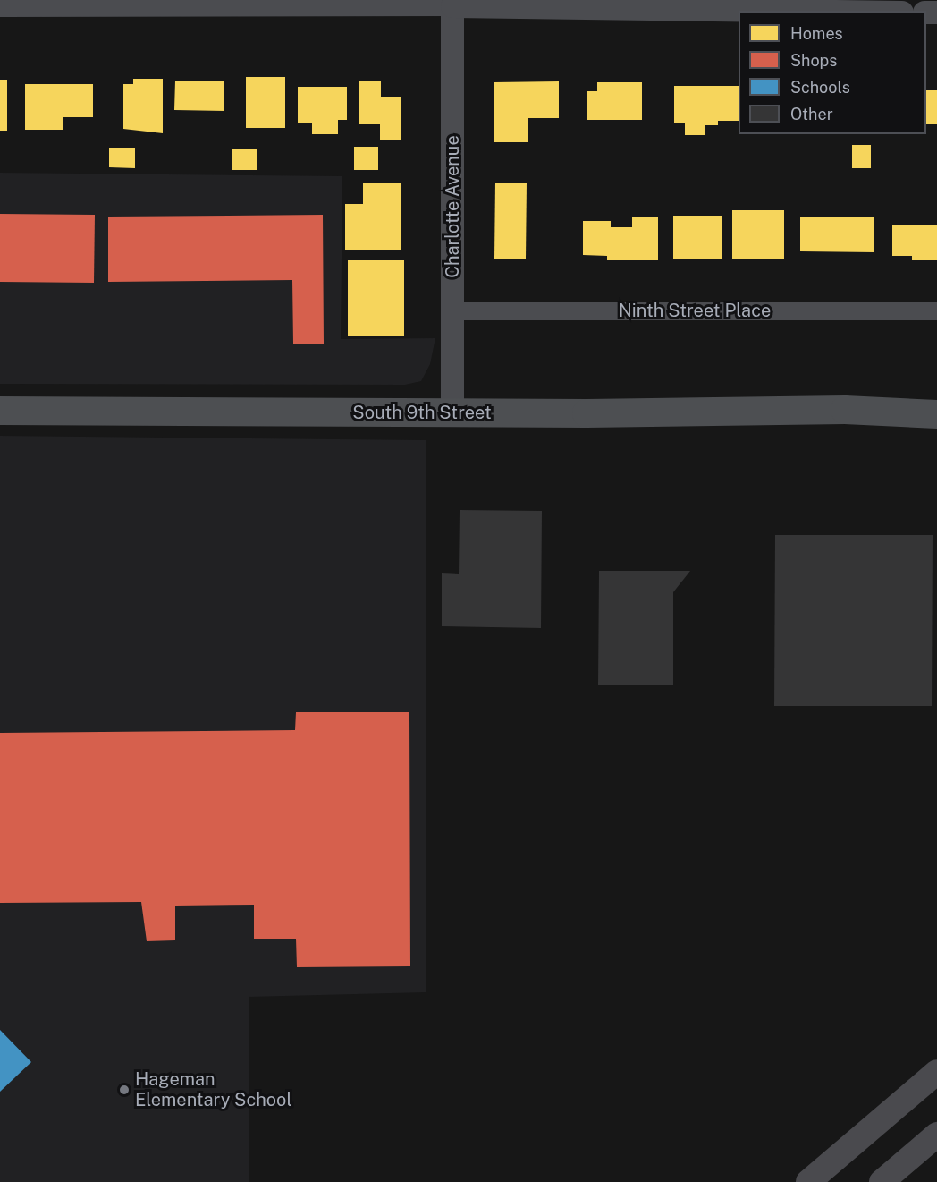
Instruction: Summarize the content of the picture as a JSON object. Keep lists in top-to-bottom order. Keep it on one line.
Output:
{"streets":{"main road":["South 9th Street"],"street":["Charlotte Avenue","Ninth Street Place"]},"crossings":[["Charlotte Avenue","Ninth Street Place"],["Charlotte Avenue","South 9th Street"]],"places":["Hageman Elementary School"],"legend":["Homes","Shops","Schools","Other"]}
